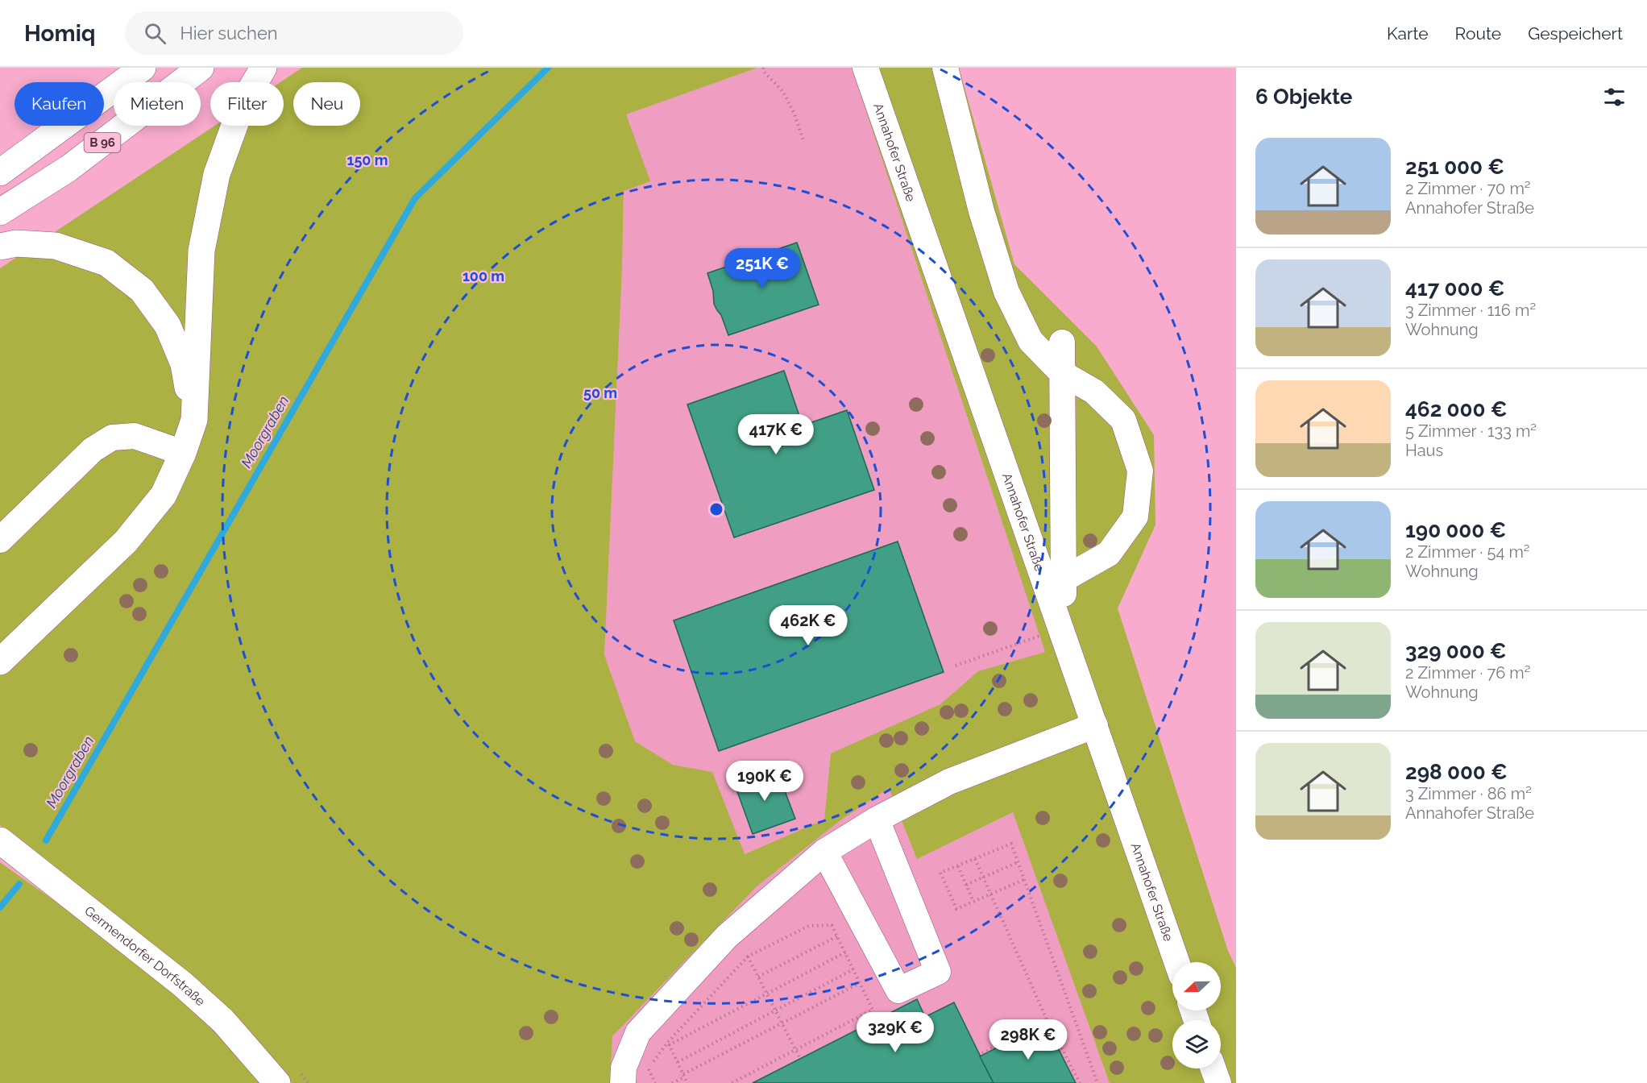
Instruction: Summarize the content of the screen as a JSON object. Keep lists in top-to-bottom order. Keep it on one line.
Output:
{"streets":{"main road":["B 96","Germendorfer Dorfstraße"],"street":["Annahofer Straße"]},"water":["Moorgraben"],"north":"left","page":{"header":"Homiq","search":"Hier suchen","nav":["Karte","Route","Gespeichert"],"heading":"6 Objekte","chip":["Kaufen","Mieten","Filter","Neu"],"list":[{"name":"251 000 €","note":"2 Zimmer · 70 m² · Annahofer Straße"},{"name":"417 000 €","note":"3 Zimmer · 116 m² · Wohnung"},{"name":"462 000 €","note":"5 Zimmer · 133 m² · Haus"},{"name":"190 000 €","note":"2 Zimmer · 54 m² · Wohnung"},{"name":"329 000 €","note":"2 Zimmer · 76 m² · Wohnung"},{"name":"298 000 €","note":"3 Zimmer · 86 m² · Annahofer Straße"}],"price":["251K €","417K €","462K €","190K €","329K €","298K €"]},"rings":["150 m","100 m","50 m"]}
